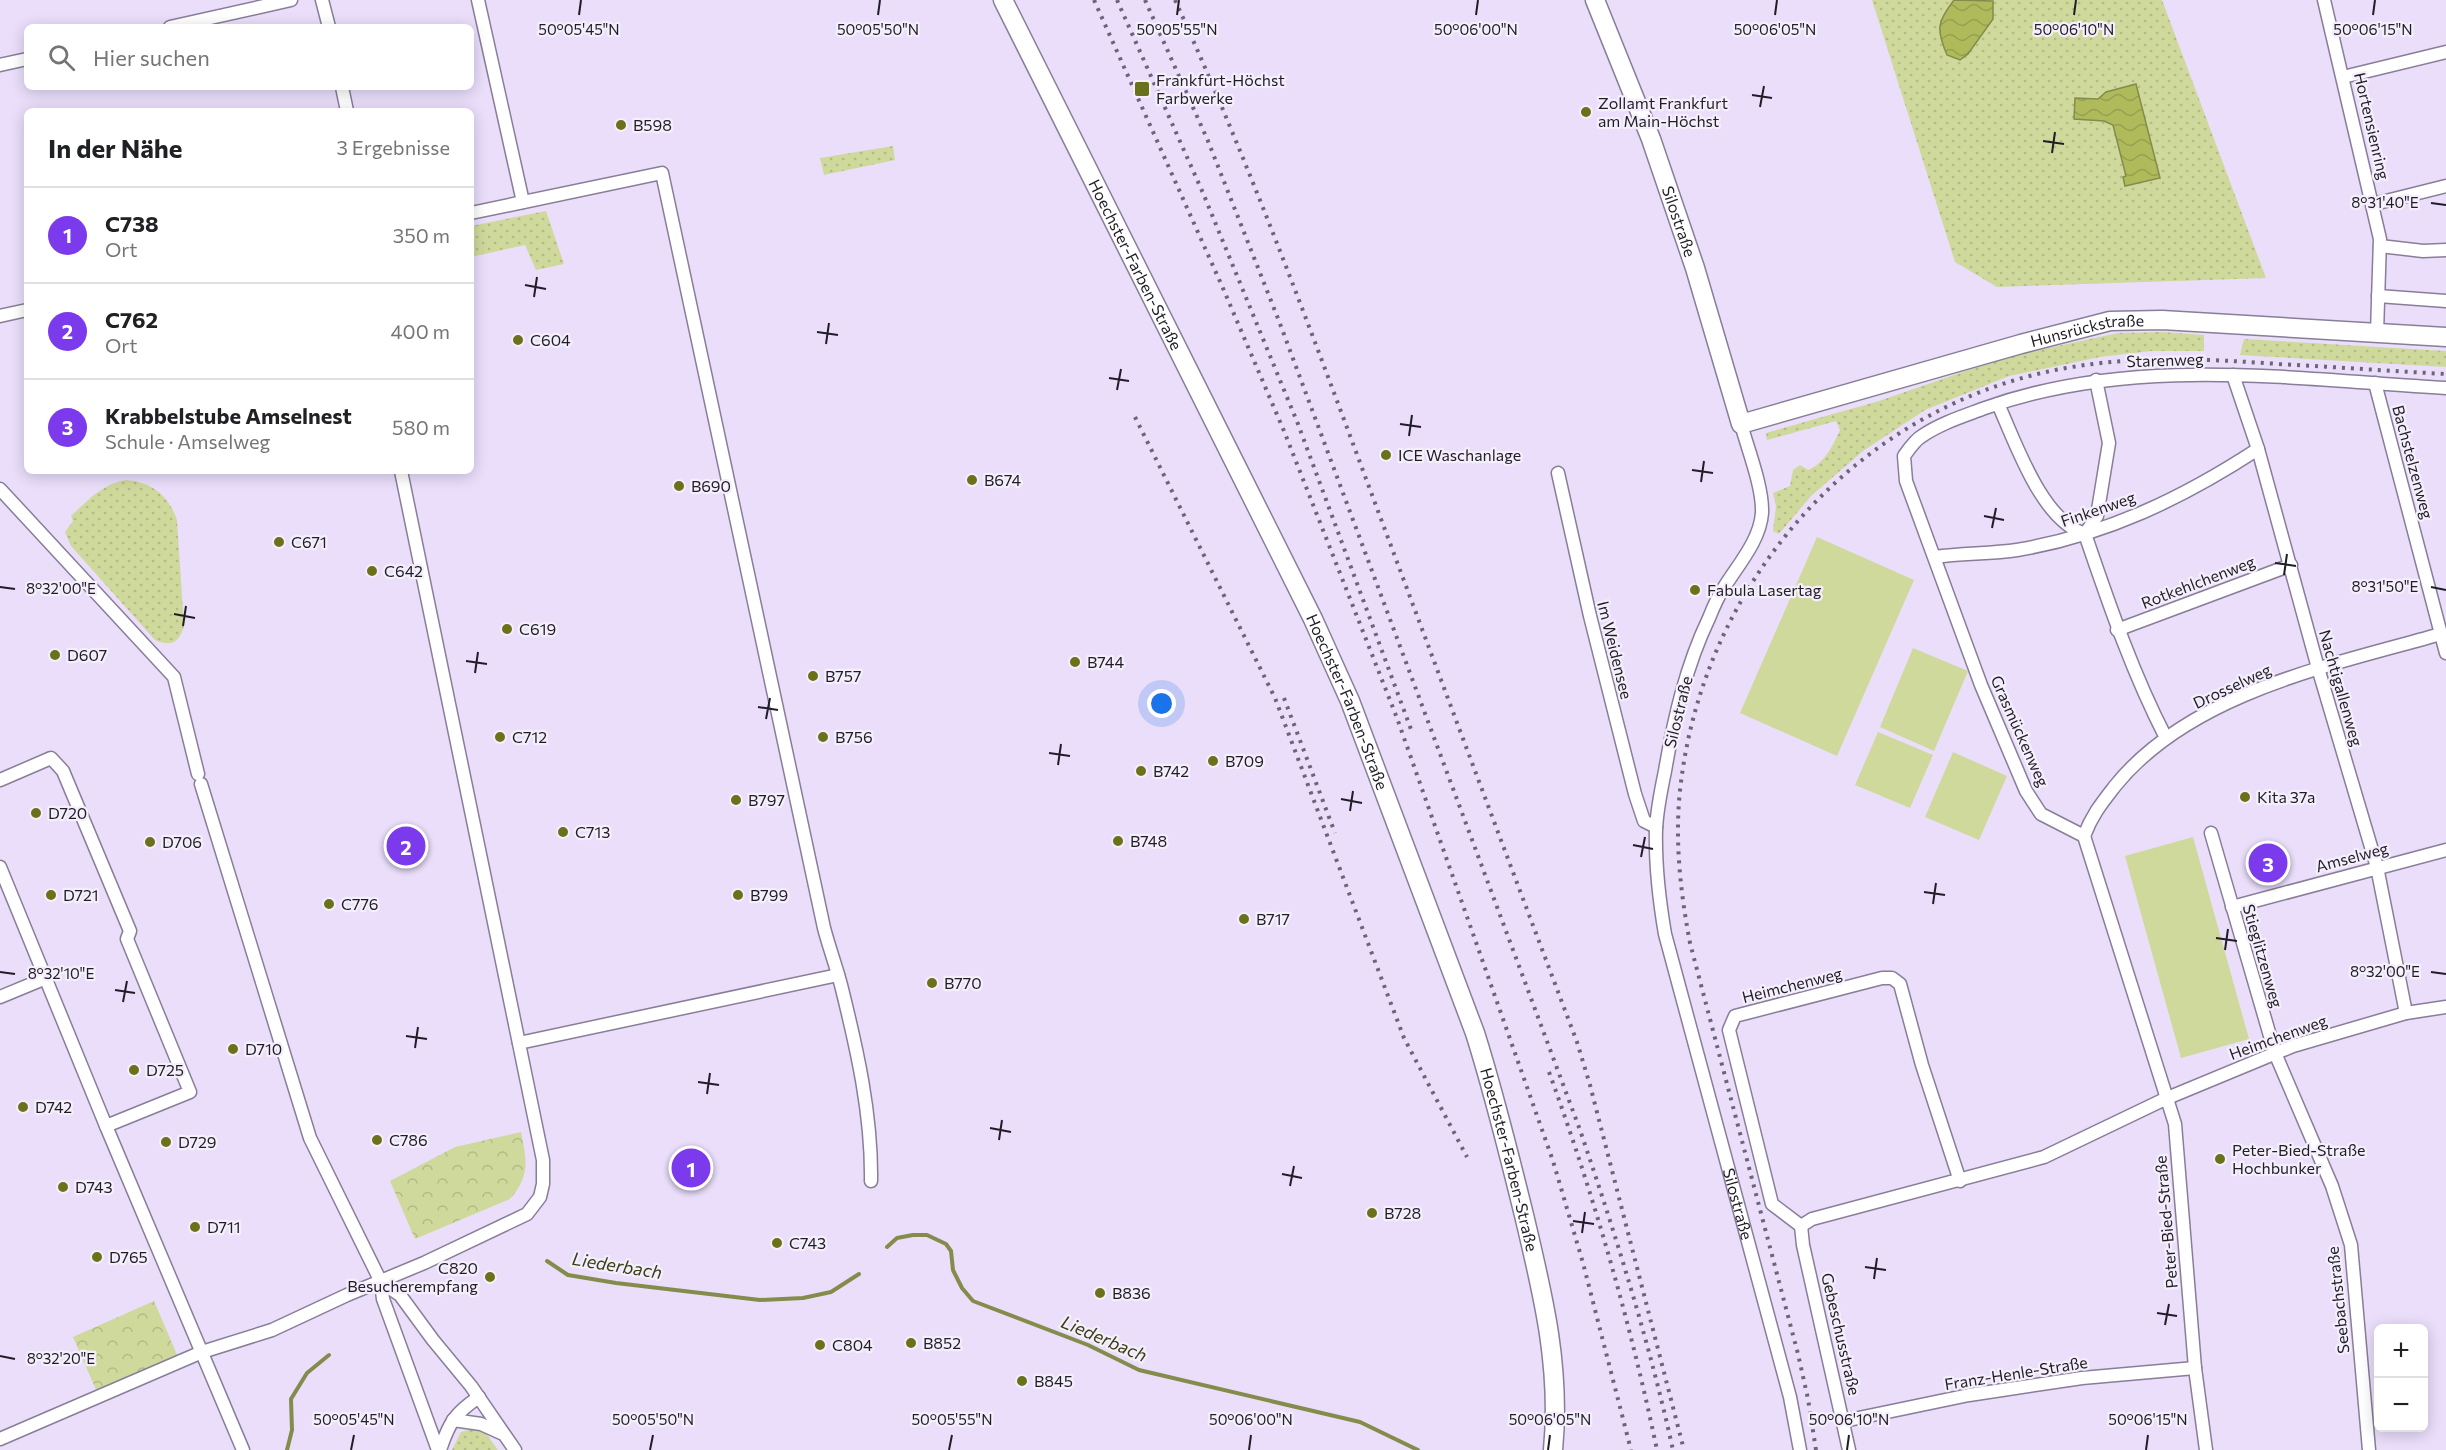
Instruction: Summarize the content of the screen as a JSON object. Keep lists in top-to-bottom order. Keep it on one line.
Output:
{"streets":{"main road":["Silostraße","Hoechster-Farben-Straße","Hunsrückstraße"],"street":["Hortensienring","Starenweg","Bachstelzenweg","Finkenweg","Rotkehlchenweg","Im Weidensee","Drosselweg","Nachtigallenweg","Grasmückenweg","Amselweg","Stieglitzenweg","Heimchenweg","Peter-Bied-Straße","Seebachstraße","Gebeschusstraße","Franz-Henle-Straße"]},"crossings":[["Hortensienring","Hunsrückstraße"],["Silostraße","Hunsrückstraße"],["Silostraße","Im Weidensee"],["Starenweg","Bachstelzenweg"],["Starenweg","Nachtigallenweg"],["Starenweg","Grasmückenweg"],["Bachstelzenweg","Drosselweg"],["Finkenweg","Nachtigallenweg"],["Finkenweg","Grasmückenweg"],["Rotkehlchenweg","Nachtigallenweg"],["Drosselweg","Nachtigallenweg"],["Drosselweg","Grasmückenweg"],["Nachtigallenweg","Amselweg"],["Nachtigallenweg","Heimchenweg"],["Amselweg","Stieglitzenweg"],["Stieglitzenweg","Heimchenweg"],["Stieglitzenweg","Seebachstraße"],["Heimchenweg","Peter-Bied-Straße"],["Heimchenweg","Seebachstraße"],["Heimchenweg","Gebeschusstraße"],["Peter-Bied-Straße","Franz-Henle-Straße"],["Gebeschusstraße","Franz-Henle-Straße"]],"water":["Liederbach"],"places":{"transit":["Frankfurt-Höchst Farbwerke"],"other":["Zollamt Frankfurt am Main-Höchst","B598","C604","ICE Waschanlage","B674","B690","C671","C642","Fabula Lasertag","C619","D607","B744","B757","C712","B756","B709","B742","Kita 37a","B797","D720","C713","B748","D706","D721","B799","C776","B717","B770","D710","D725","D742","C786","D729","Peter-Bied-Straße Hochbunker","D743","B728","D711","C743","D765","C820 Besucherempfang","B836","B852","C804","B845"]},"page":{"search":"Hier suchen","heading":["In der Nähe","3 Ergebnisse"],"list":[{"mark":"1","name":"C738","note":"Ort","value":"350 m"},{"mark":"2","name":"C762","note":"Ort","value":"400 m"},{"mark":"3","name":"Krabbelstube Amselnest","note":"Schule · Amselweg","value":"580 m"}],"pins":["2","3","1"],"map_buttons":["+","−"]},"coordinates":["50°05'45\"N","50°05'50\"N","50°05'55\"N","50°06'00\"N","50°06'05\"N","50°06'10\"N","50°06'15\"N","8°31'40\"E","8°31'50\"E","8°32'00\"E","8°32'10\"E","8°32'20\"E"]}
